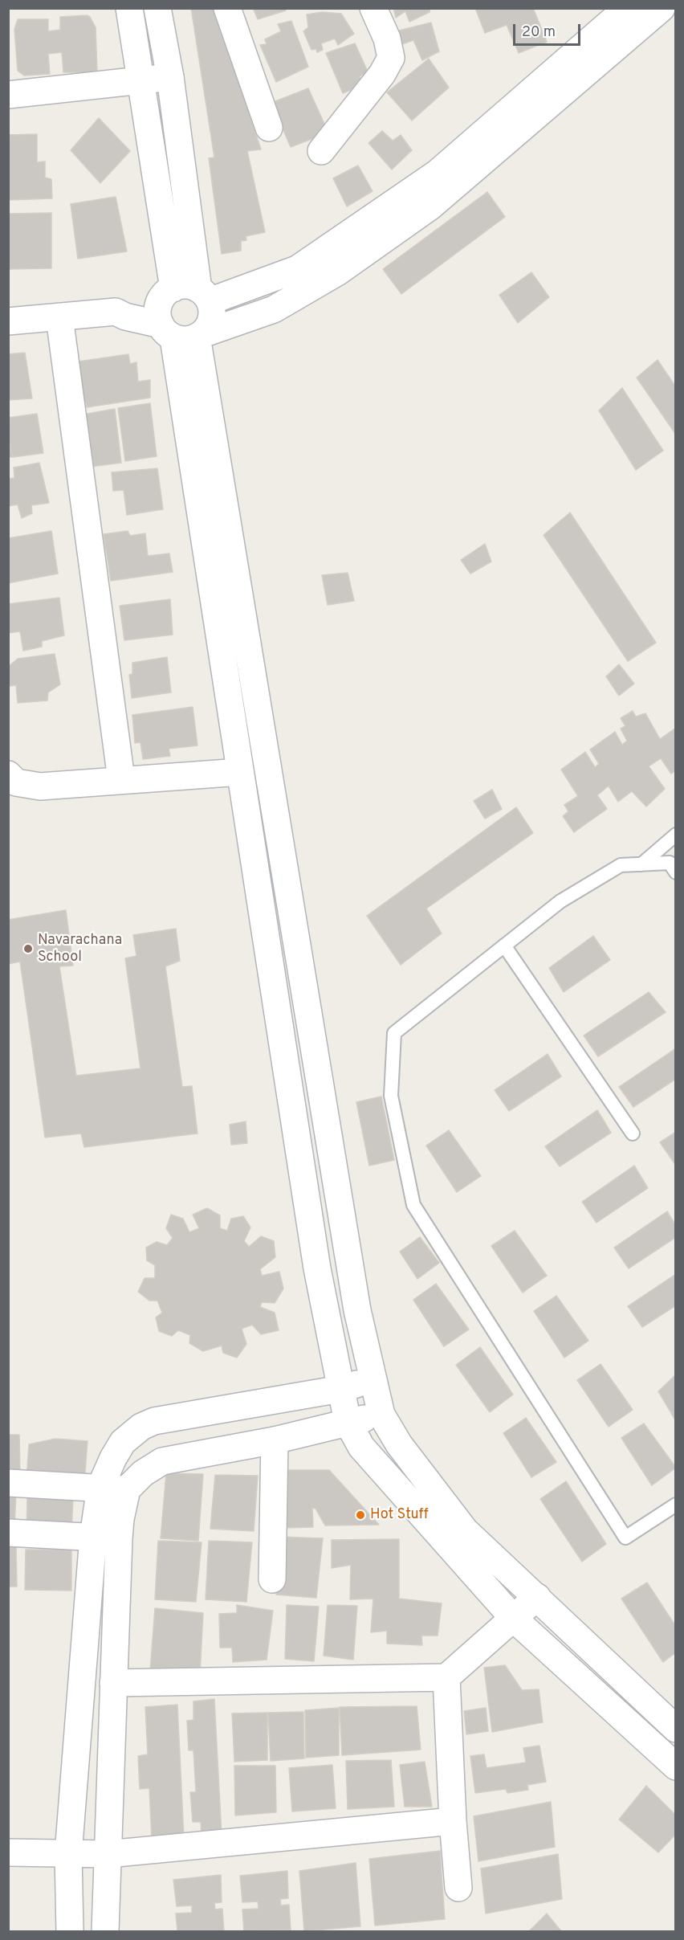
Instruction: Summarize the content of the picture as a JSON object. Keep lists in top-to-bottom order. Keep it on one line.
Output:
{"places":["Navarachana School","Hot Stuff"],"scale_bar":"20 m"}
